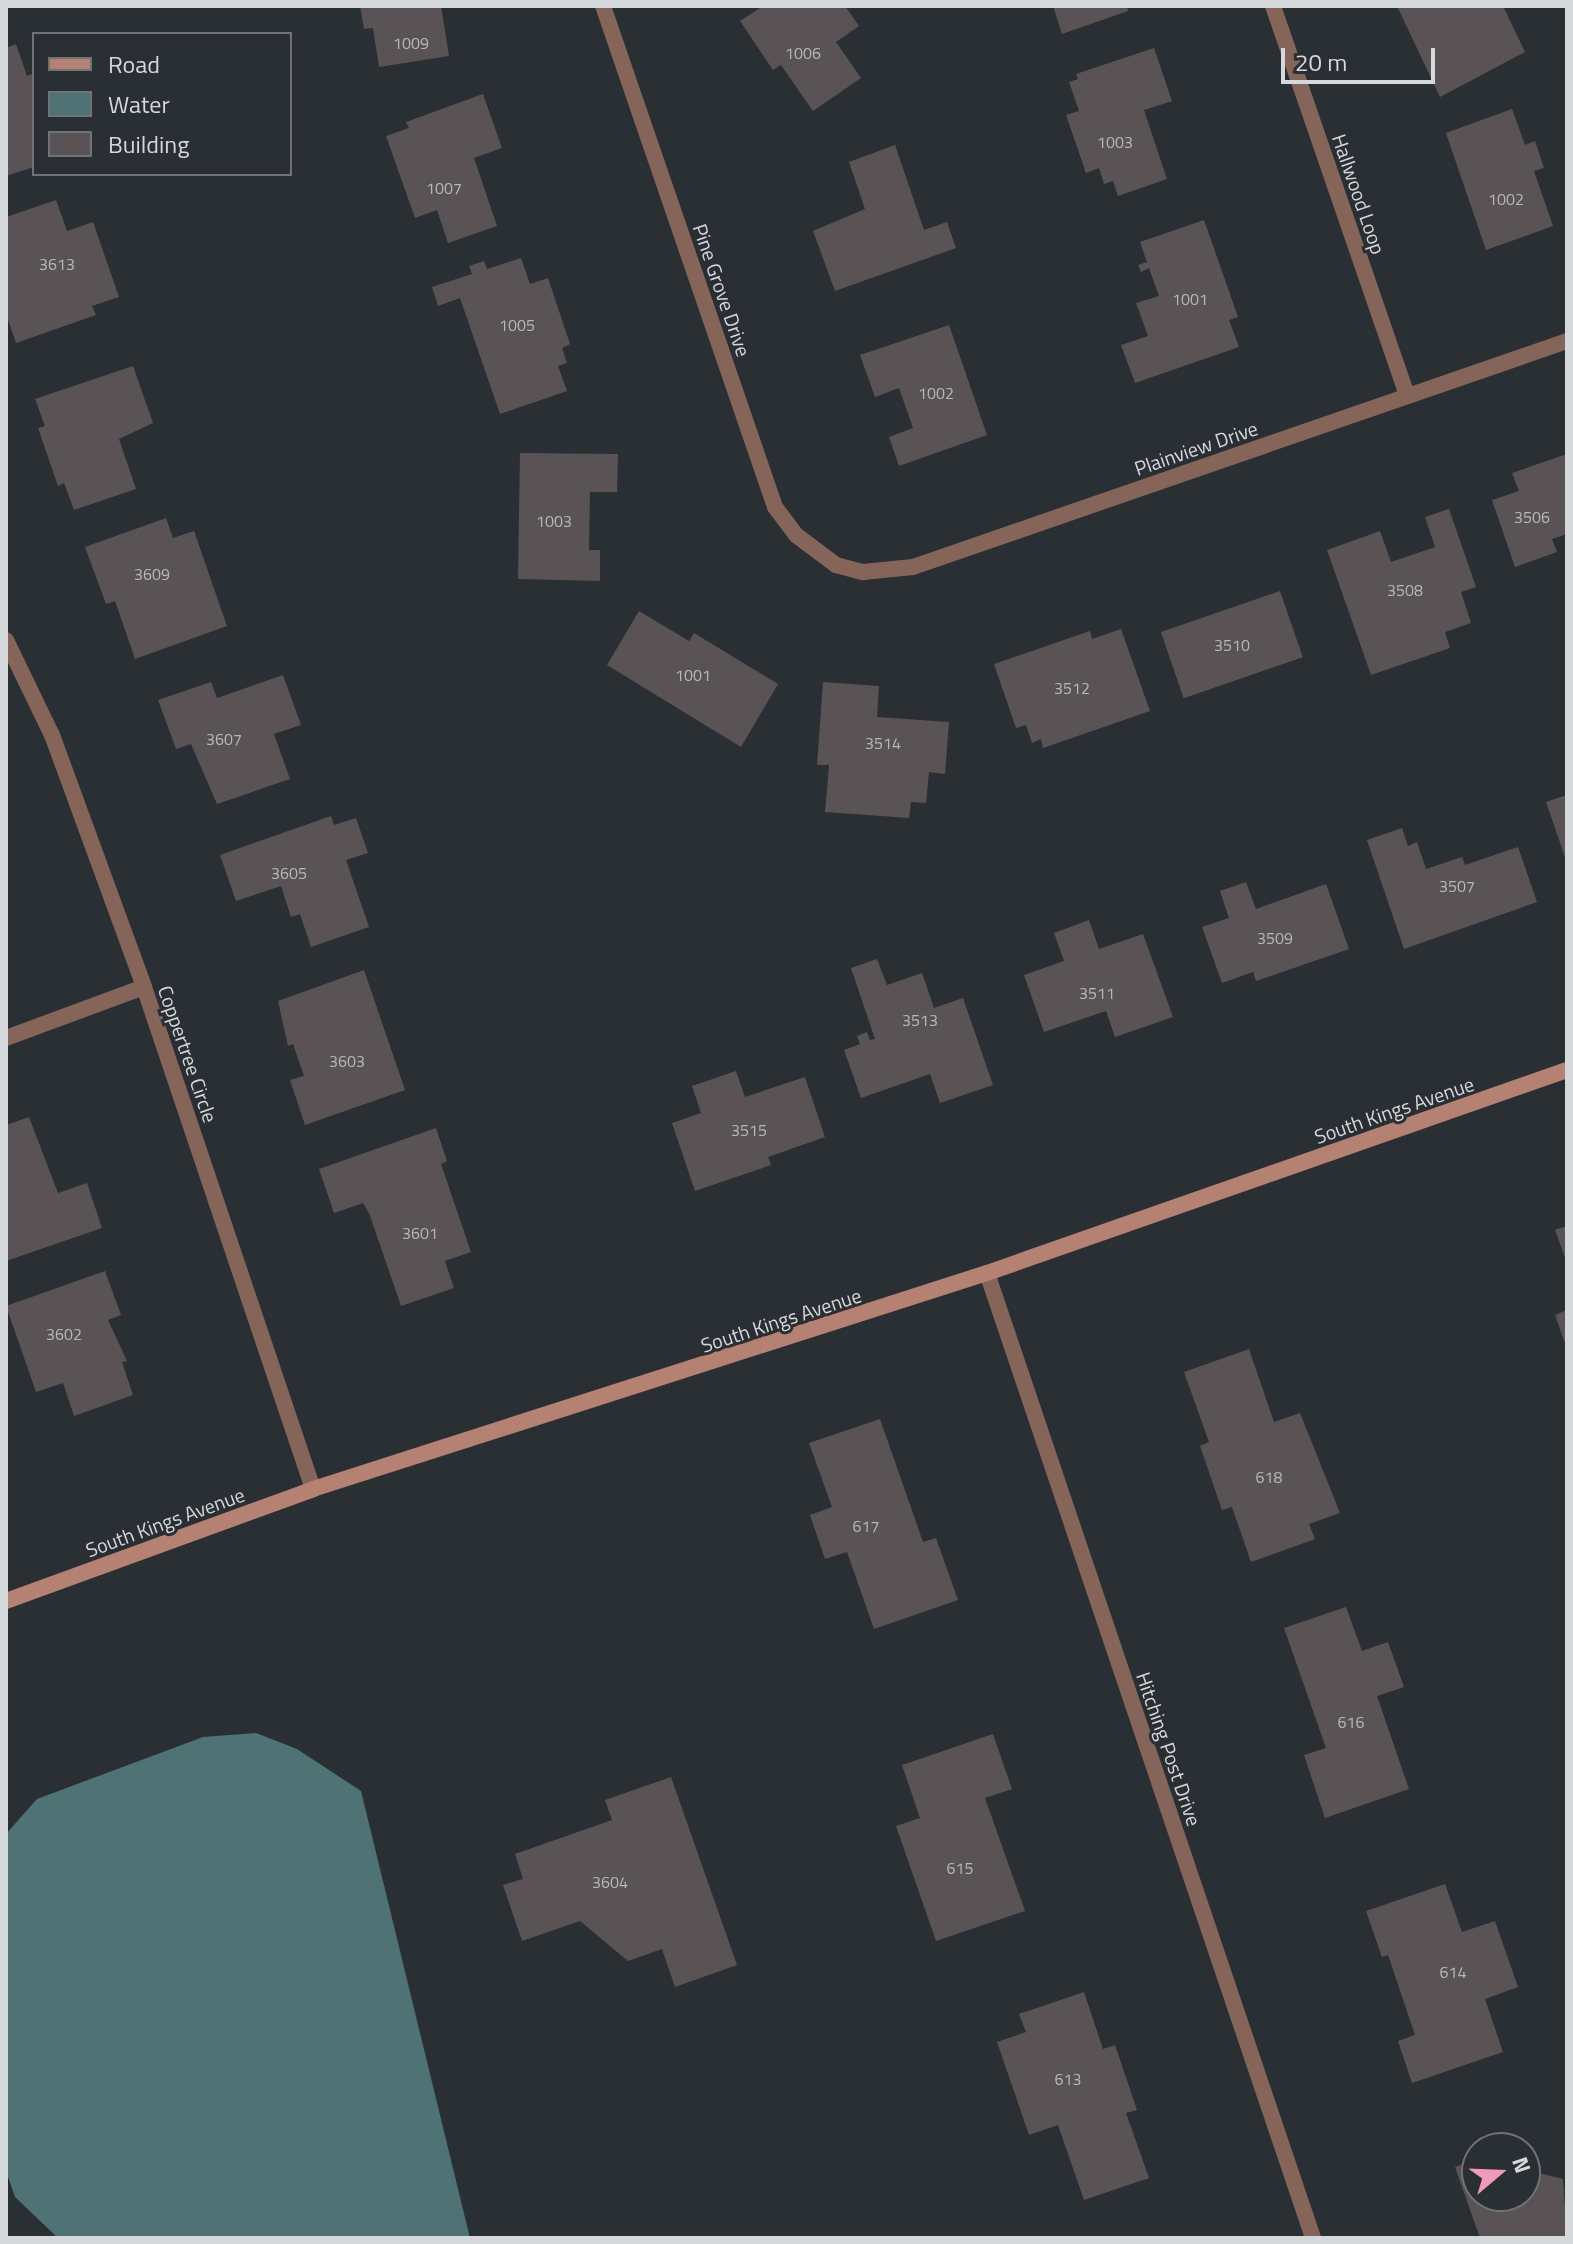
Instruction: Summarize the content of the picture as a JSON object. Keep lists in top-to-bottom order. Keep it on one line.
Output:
{"streets":{"street":["Hallwood Loop","Pine Grove Drive","Plainview Drive","Coppertree Circle","South Kings Avenue","Hitching Post Drive"]},"crossings":[["Hallwood Loop","Plainview Drive"],["Pine Grove Drive","Plainview Drive"],["Coppertree Circle","South Kings Avenue"],["South Kings Avenue","Hitching Post Drive"]],"house_numbers":["1009","1006","1003","1007","1002","3613","1001","1005","1002","3506","1003","3609","3508","3510","1001","3512","3607","3514","3605","3507","3509","3511","3513","3603","3515","3601","3602","618","617","616","615","3604","614","613"],"legend":["Road","Water","Building"],"scale_bar":"20 m","north":"right"}
